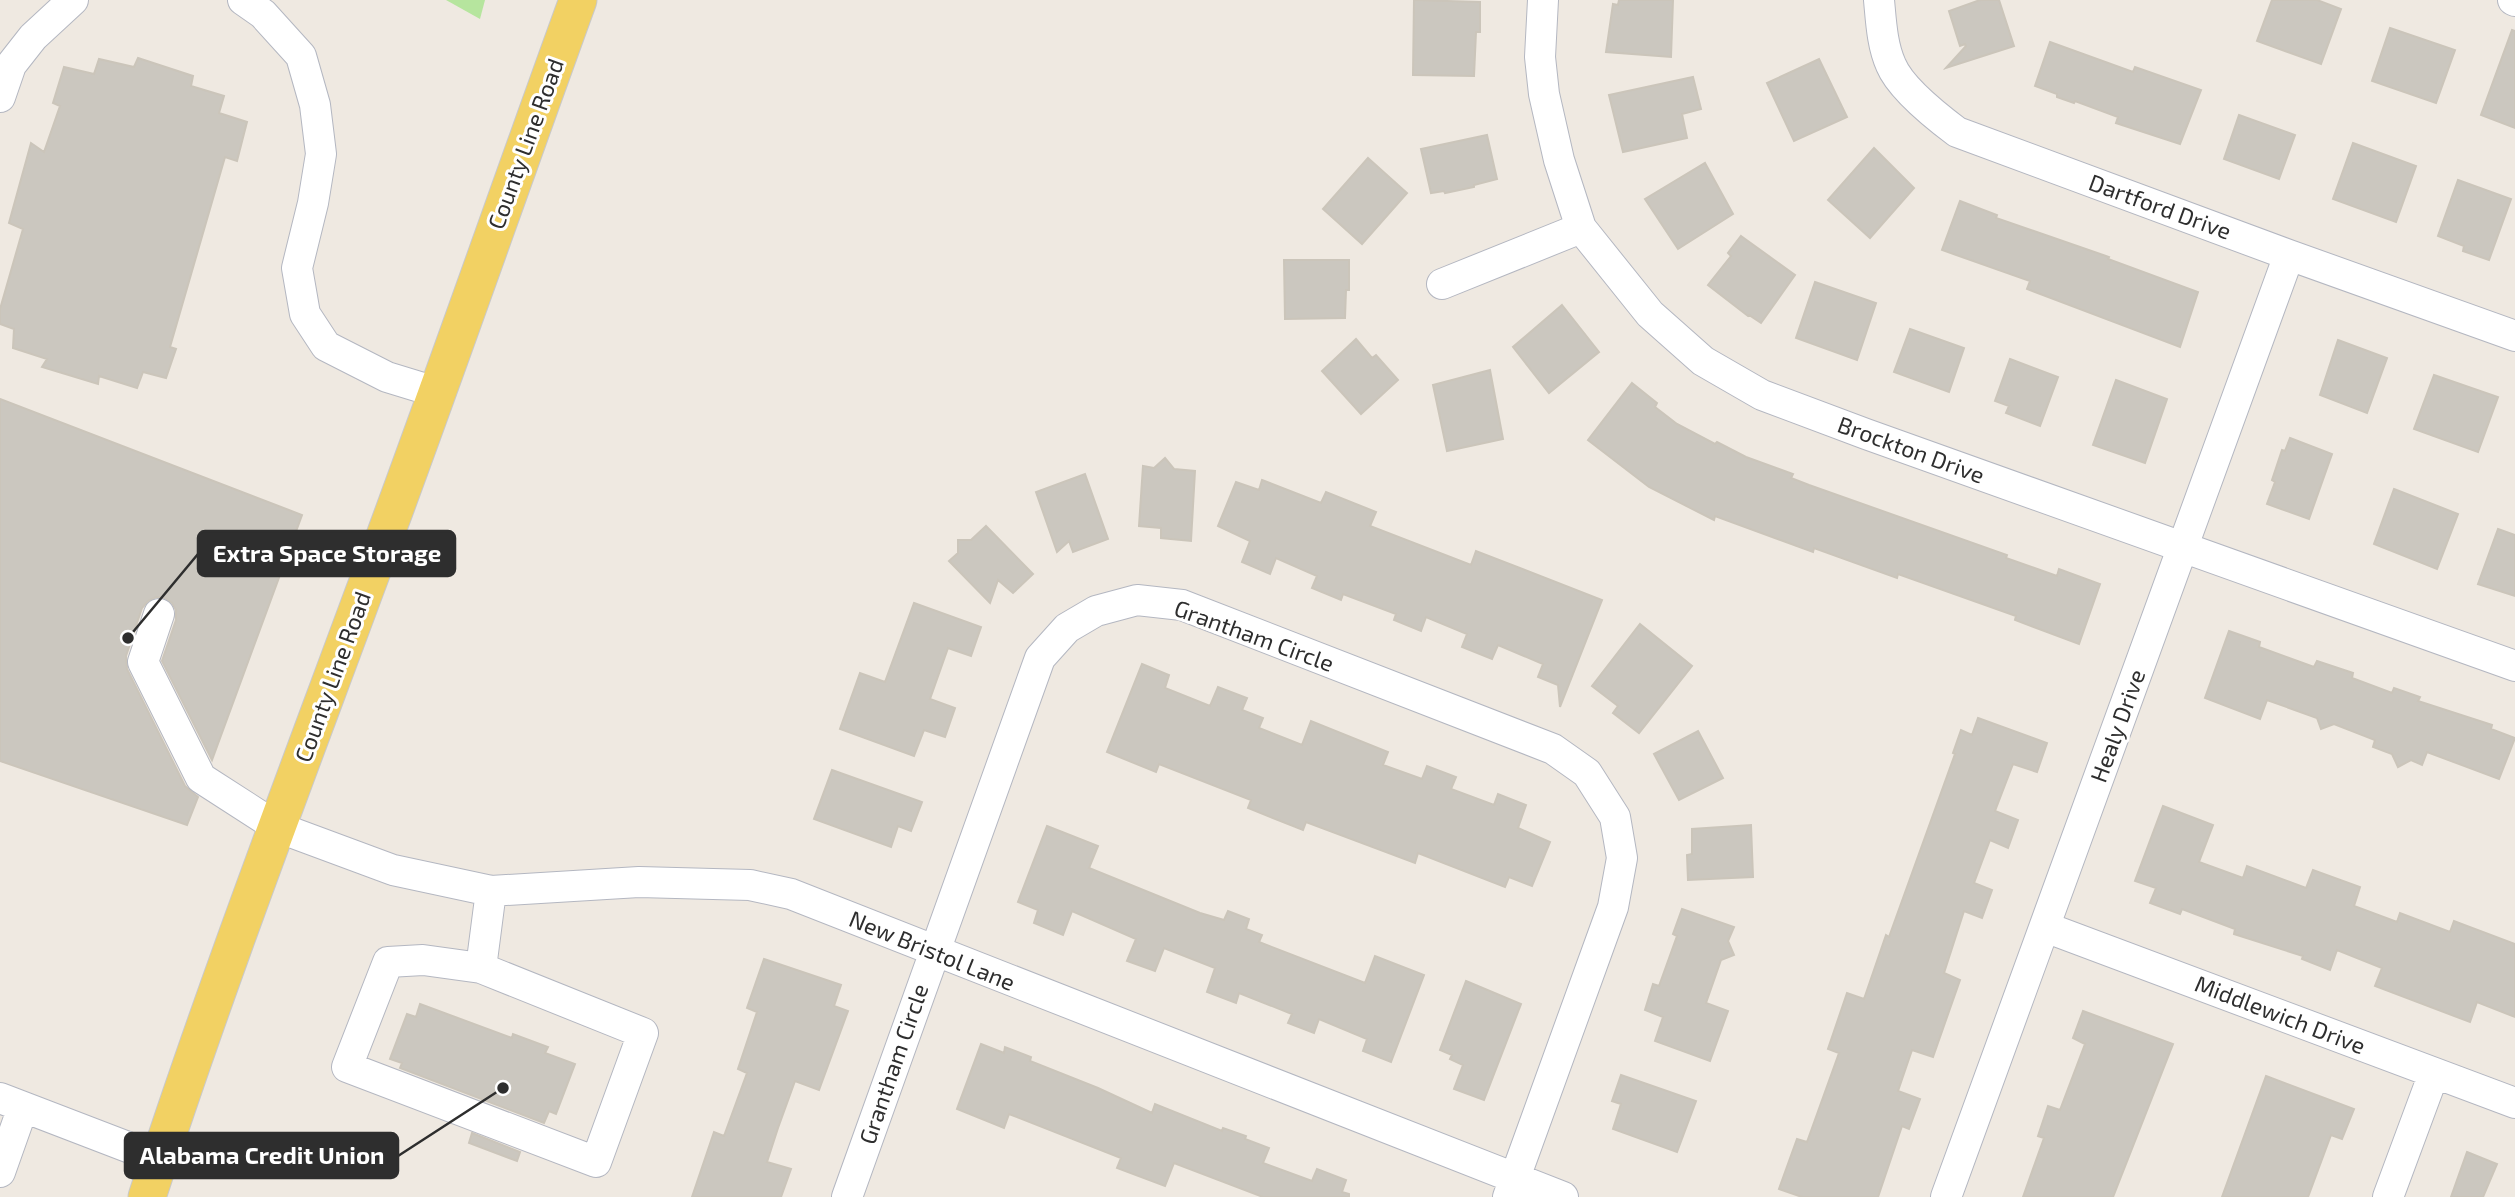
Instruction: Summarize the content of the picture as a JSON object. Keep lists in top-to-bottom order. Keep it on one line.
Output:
{"streets":{"main road":["County Line Road"],"street":["Dartford Drive","Brockton Drive","Grantham Circle","Healy Drive","New Bristol Lane","Middlewich Drive"]},"crossings":[["County Line Road","New Bristol Lane"],["Dartford Drive","Healy Drive"],["Brockton Drive","Healy Drive"],["Grantham Circle","New Bristol Lane"],["Healy Drive","Middlewich Drive"]],"places":["Extra Space Storage","Alabama Credit Union"]}
